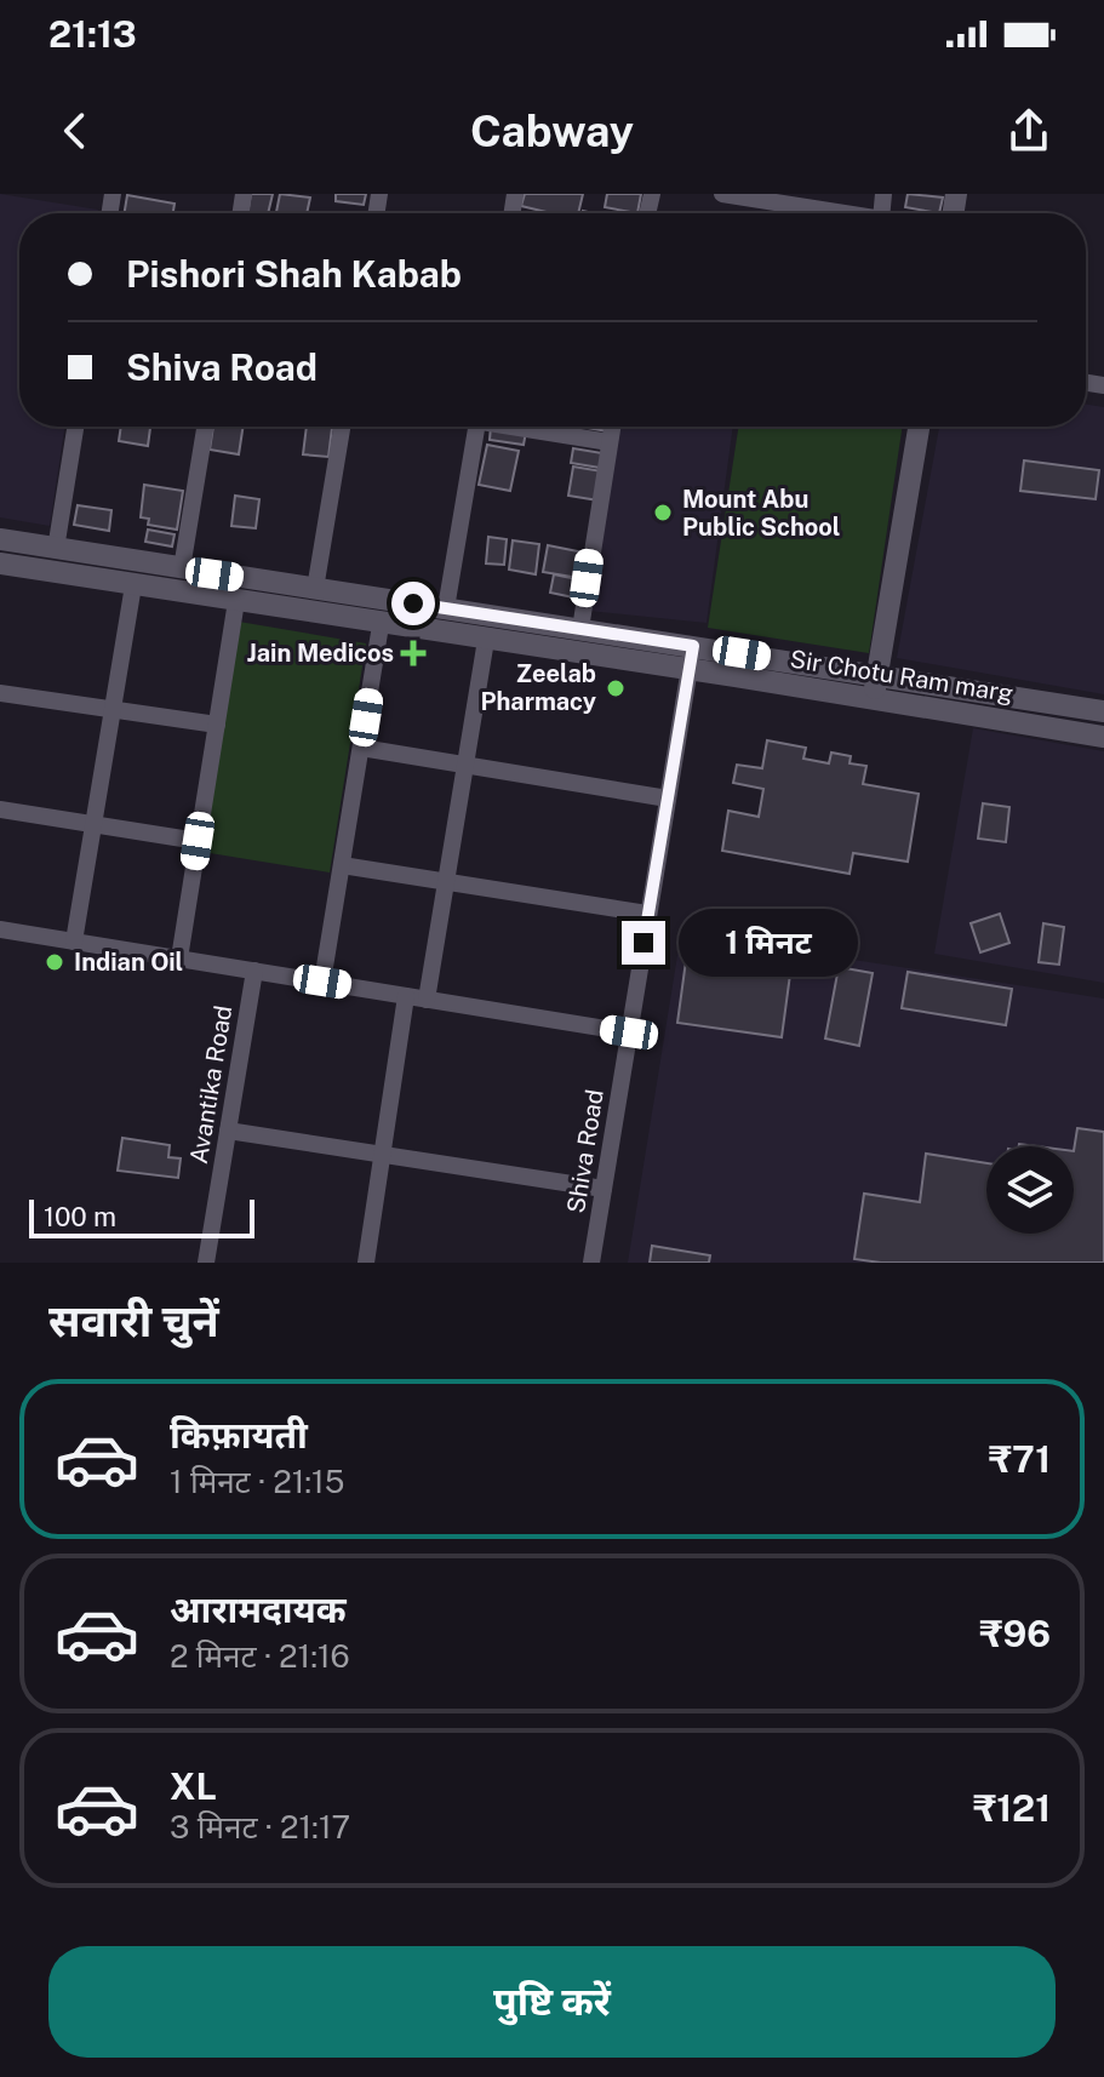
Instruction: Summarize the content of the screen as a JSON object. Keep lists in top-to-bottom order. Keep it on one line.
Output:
{"streets":{"street":["Sir Chotu Ram marg","Avantika Road","Shiva Road"]},"crossings":[["Sir Chotu Ram marg","Shiva Road"]],"places":{"other":["Mount Abu Public School","Zeelab Pharmacy","Indian Oil"],"health":["Jain Medicos"]},"scale_bar":"100 m","page":{"status":"21:13","header":"Cabway","banner":["Pishori Shah Kabab","Shiva Road"],"bubble":"1 मिनट","scale":"100 m","heading":"सवारी चुनें","list":[{"name":"किफ़ायती","note":"1 मिनट · 21:15","value":"₹71"},{"name":"आरामदायक","note":"2 मिनट · 21:16","value":"₹96"},{"name":"XL","note":"3 मिनट · 21:17","value":"₹121"}],"buttons":"पुष्टि करें"}}
